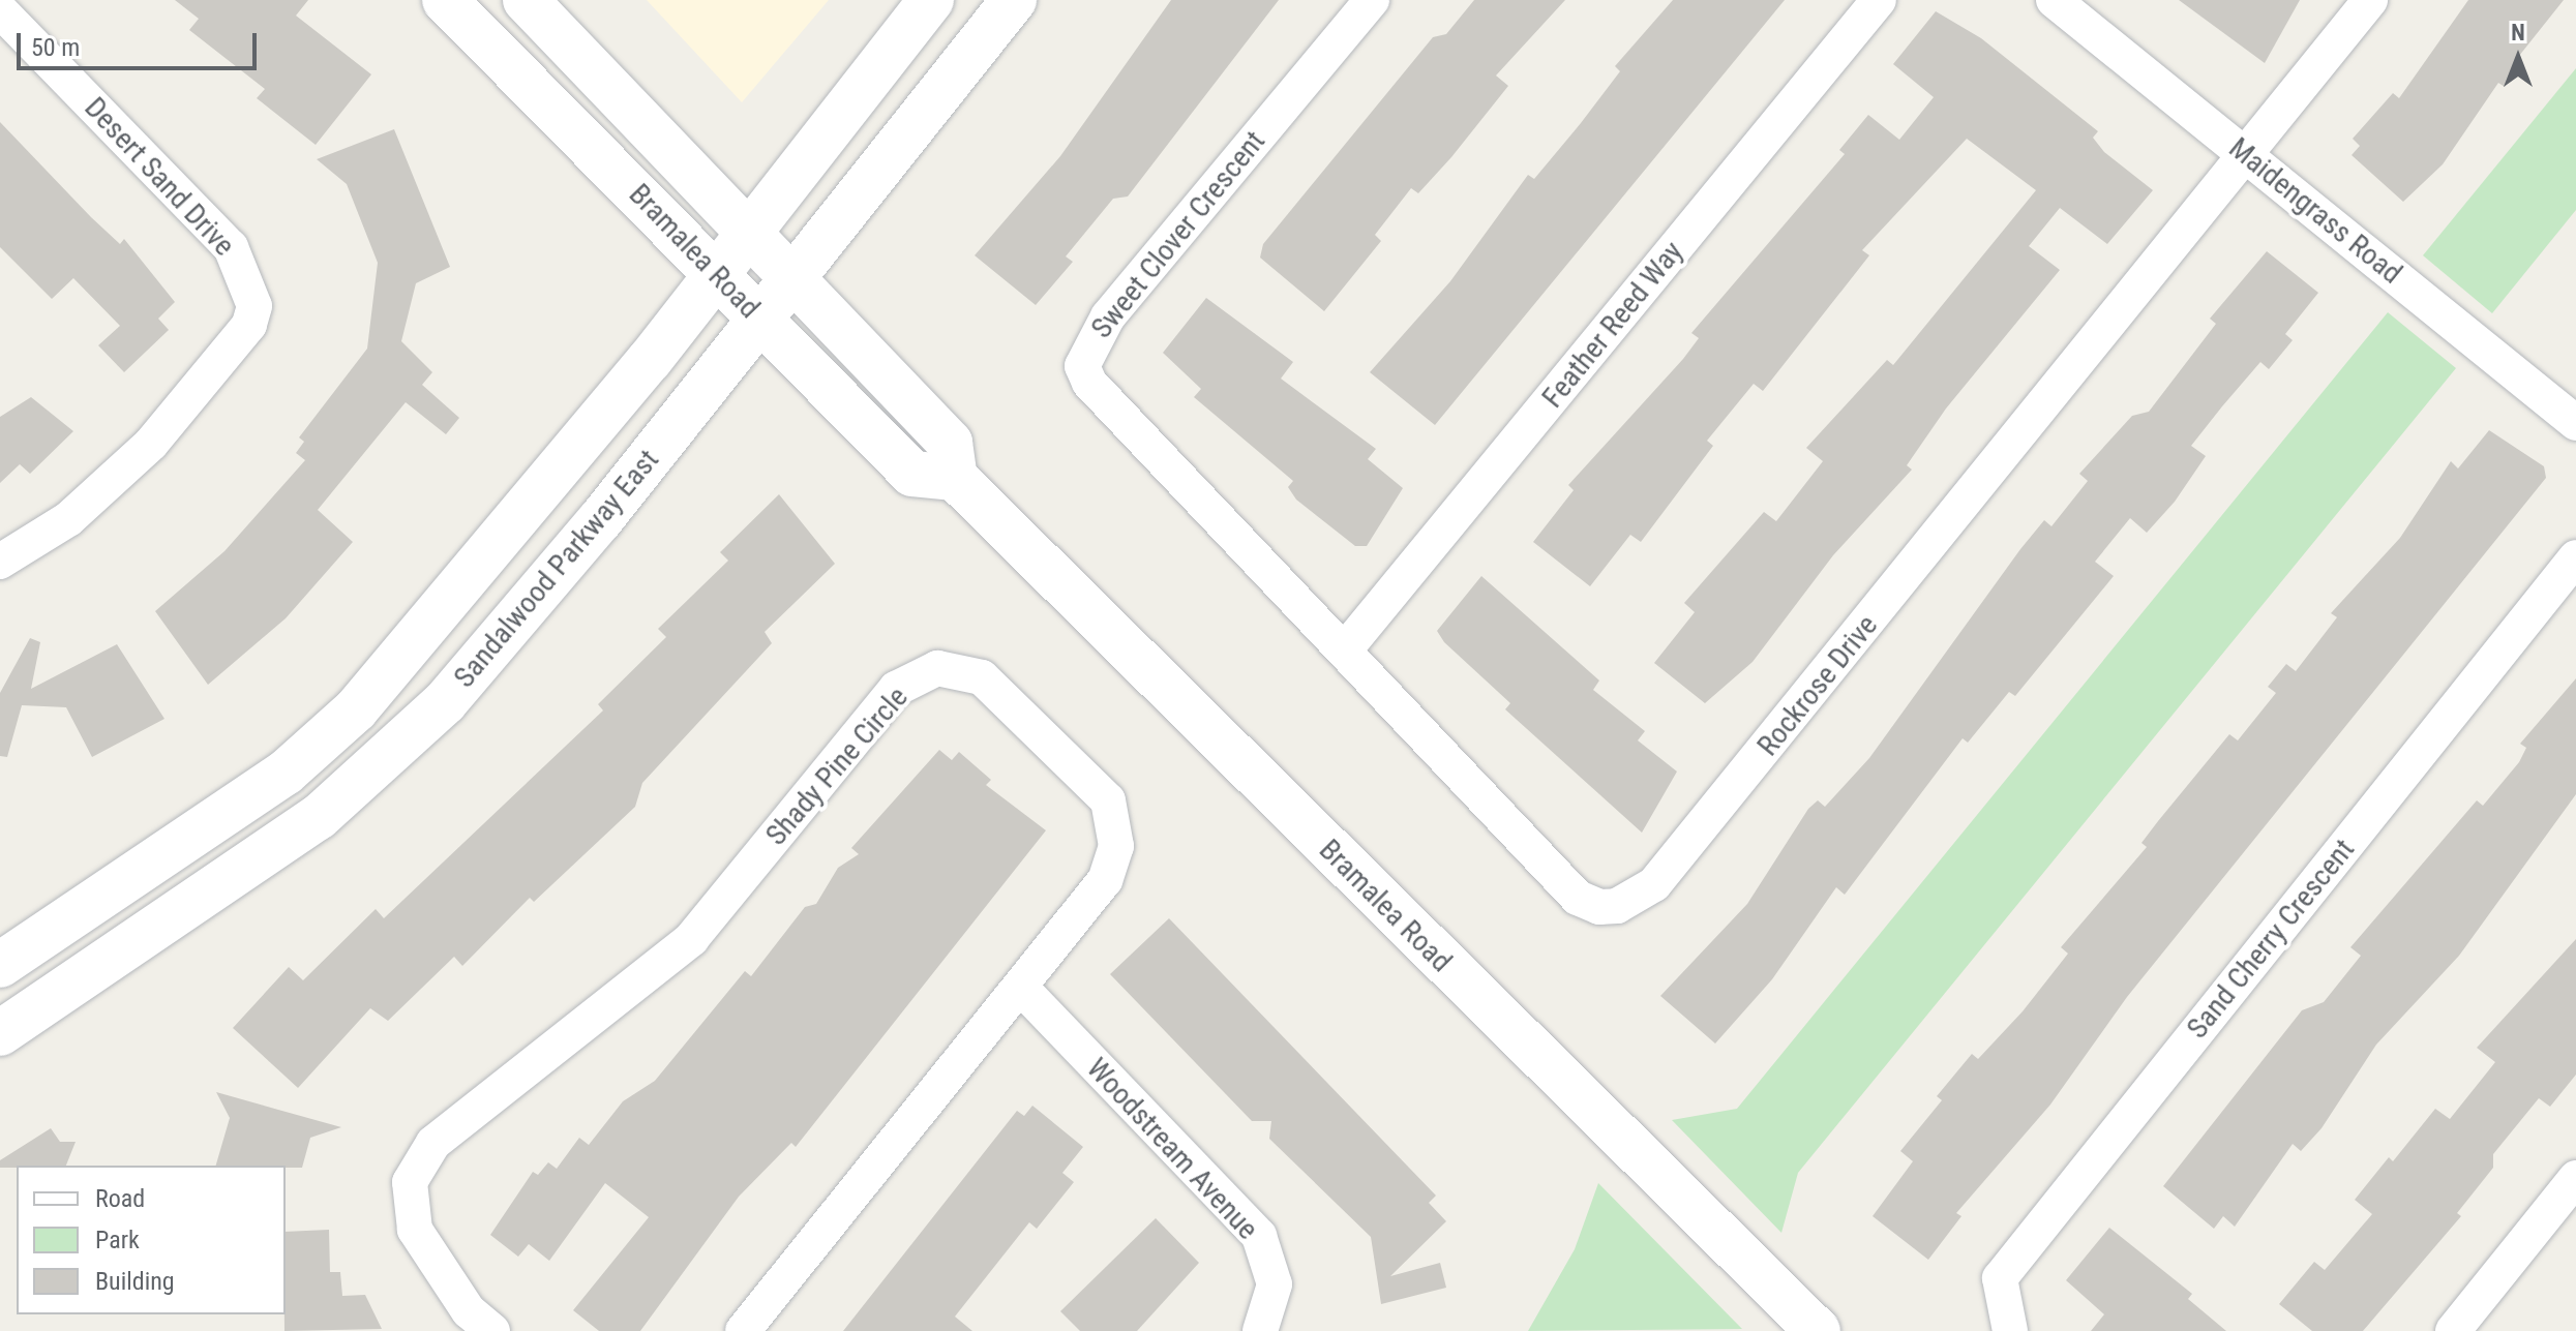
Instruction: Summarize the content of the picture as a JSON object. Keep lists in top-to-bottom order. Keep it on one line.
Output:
{"streets":{"main road":["Bramalea Road","Sandalwood Parkway East"],"street":["Desert Sand Drive","Maidengrass Road","Sweet Clover Crescent","Feather Reed Way","Rockrose Drive","Shady Pine Circle","Sand Cherry Crescent","Woodstream Avenue"]},"crossings":[["Maidengrass Road","Rockrose Drive"],["Sweet Clover Crescent","Feather Reed Way"],["Sweet Clover Crescent","Rockrose Drive"],["Bramalea Road","Sandalwood Parkway East"],["Feather Reed Way","Rockrose Drive"],["Shady Pine Circle","Woodstream Avenue"]],"legend":["Road","Park","Building"],"scale_bar":"50 m","north":"top"}
